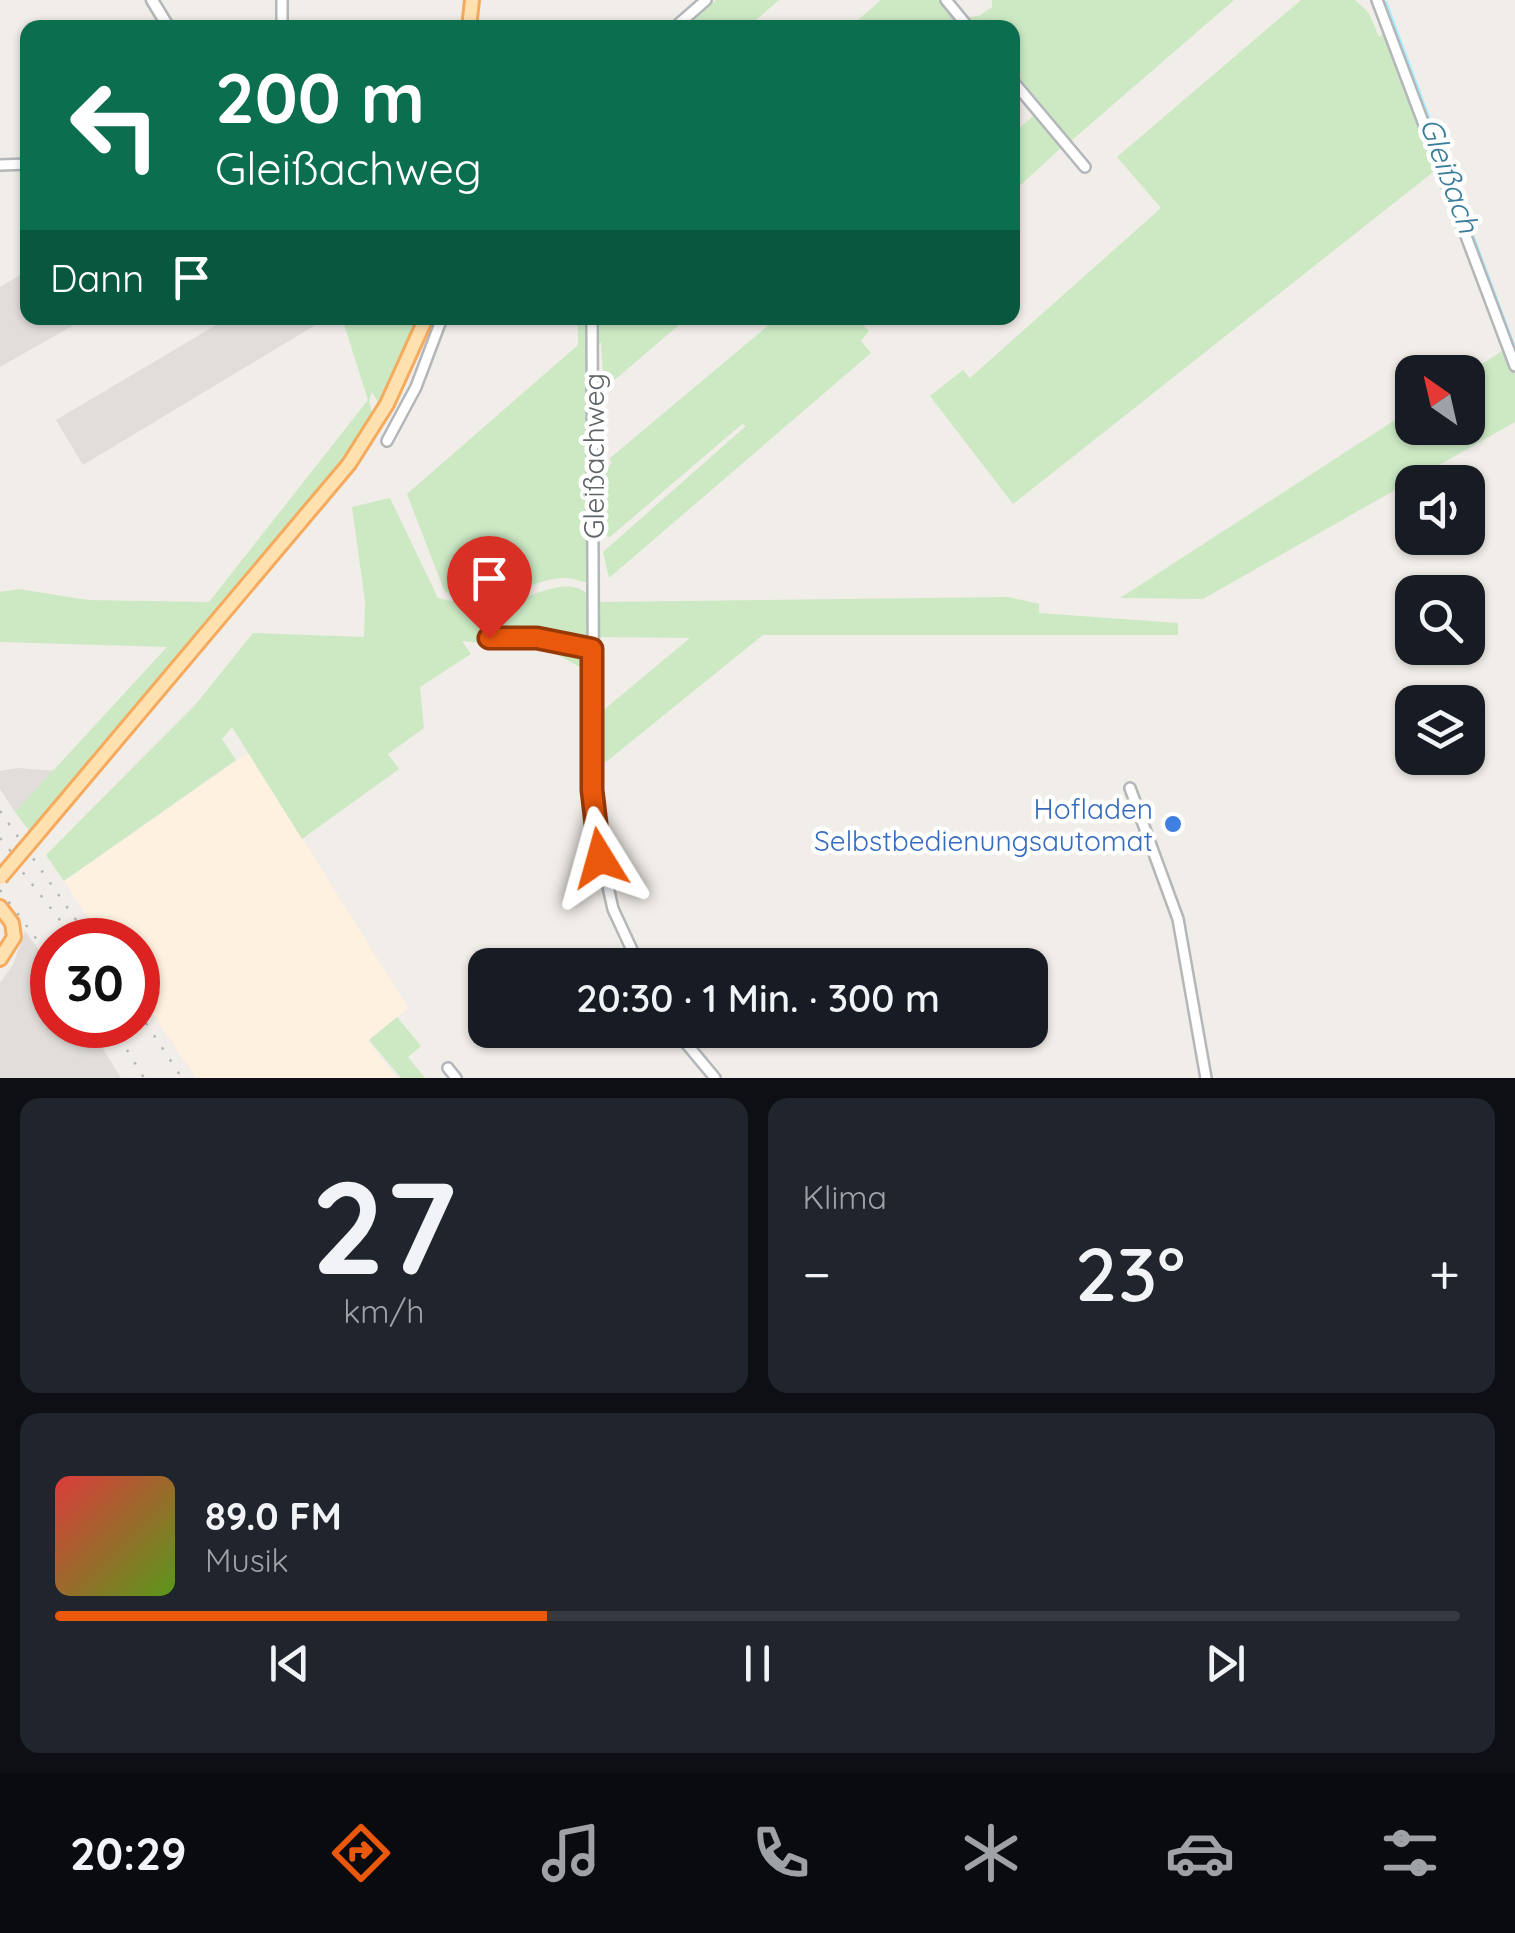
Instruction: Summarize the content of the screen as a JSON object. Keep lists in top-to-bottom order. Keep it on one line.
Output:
{"streets":{"street":["Gleißachweg"]},"water":["Gleißach"],"places":["Hofladen Selbstbedienungsautomat"],"north":"top left","page":{"turn":["200 m","Gleißachweg"],"then":"Dann","limit":"30","trip":"20:30 · 1 Min. · 300 m","tile":[["27","km/h"],"Klima"],"heat":["−","23°","+"],"song":["89.0 FM","Musik"],"tabs":"20:29"}}
